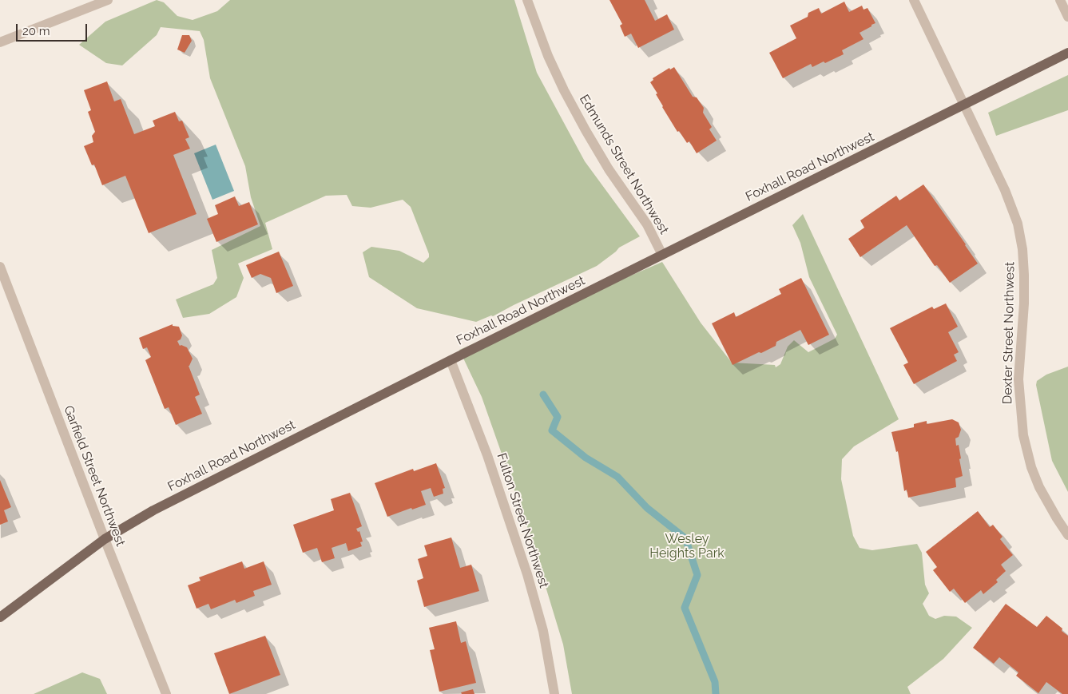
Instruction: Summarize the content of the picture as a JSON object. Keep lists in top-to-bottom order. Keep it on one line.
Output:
{"streets":{"main road":["Foxhall Road Northwest"],"street":["Edmunds Street Northwest","Dexter Street Northwest","Garfield Street Northwest","Fulton Street Northwest"]},"crossings":[["Edmunds Street Northwest","Foxhall Road Northwest"],["Foxhall Road Northwest","Dexter Street Northwest"],["Foxhall Road Northwest","Garfield Street Northwest"],["Foxhall Road Northwest","Fulton Street Northwest"]],"parks":["Wesley Heights Park"],"scale_bar":"20 m"}
